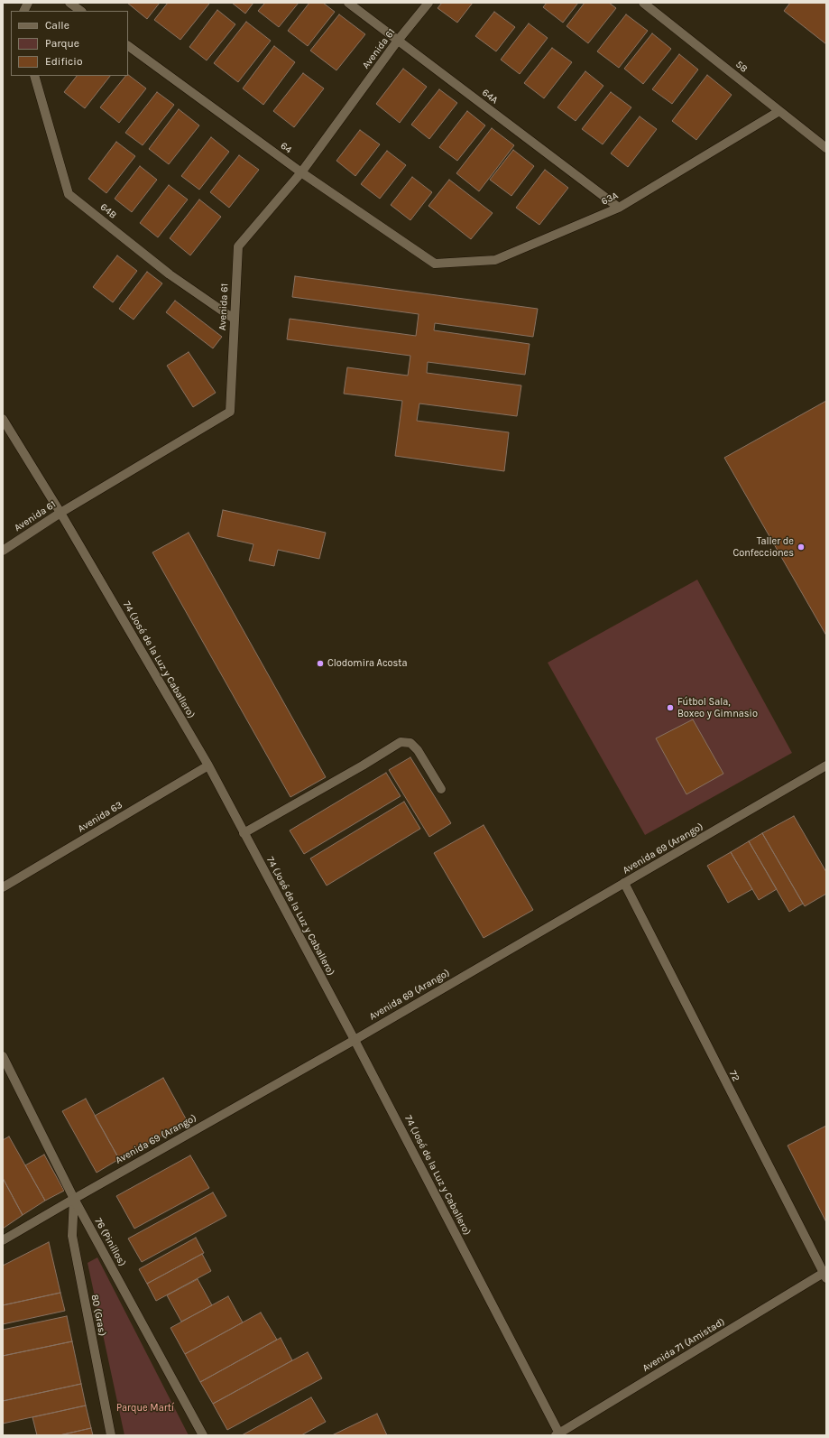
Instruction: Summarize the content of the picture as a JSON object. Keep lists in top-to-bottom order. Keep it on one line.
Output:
{"streets":{"street":["Avenida 61","58","64A","64","63A","64B","74 (José de la Luz y Caballero)","Avenida 63","Avenida 69 (Arango)","72","76 (Pinillos)","80 (Gras)","Avenida 71 (Amistad)"]},"crossings":[["Avenida 61","64A"],["Avenida 61","64"],["Avenida 61","64B"],["Avenida 61","74 (José de la Luz y Caballero)"],["58","63A"],["64A","63A"],["64","63A"],["74 (José de la Luz y Caballero)","Avenida 63"],["74 (José de la Luz y Caballero)","Avenida 69 (Arango)"],["74 (José de la Luz y Caballero)","Avenida 71 (Amistad)"],["Avenida 69 (Arango)","72"],["Avenida 69 (Arango)","76 (Pinillos)"],["Avenida 69 (Arango)","80 (Gras)"],["72","Avenida 71 (Amistad)"],["76 (Pinillos)","80 (Gras)"]],"parks":["Parque Martí"],"places":["Taller de Confecciones","Clodomira Acosta","Fútbol Sala, Boxeo y Gimnasio"],"legend":["Calle","Parque","Edificio"]}
